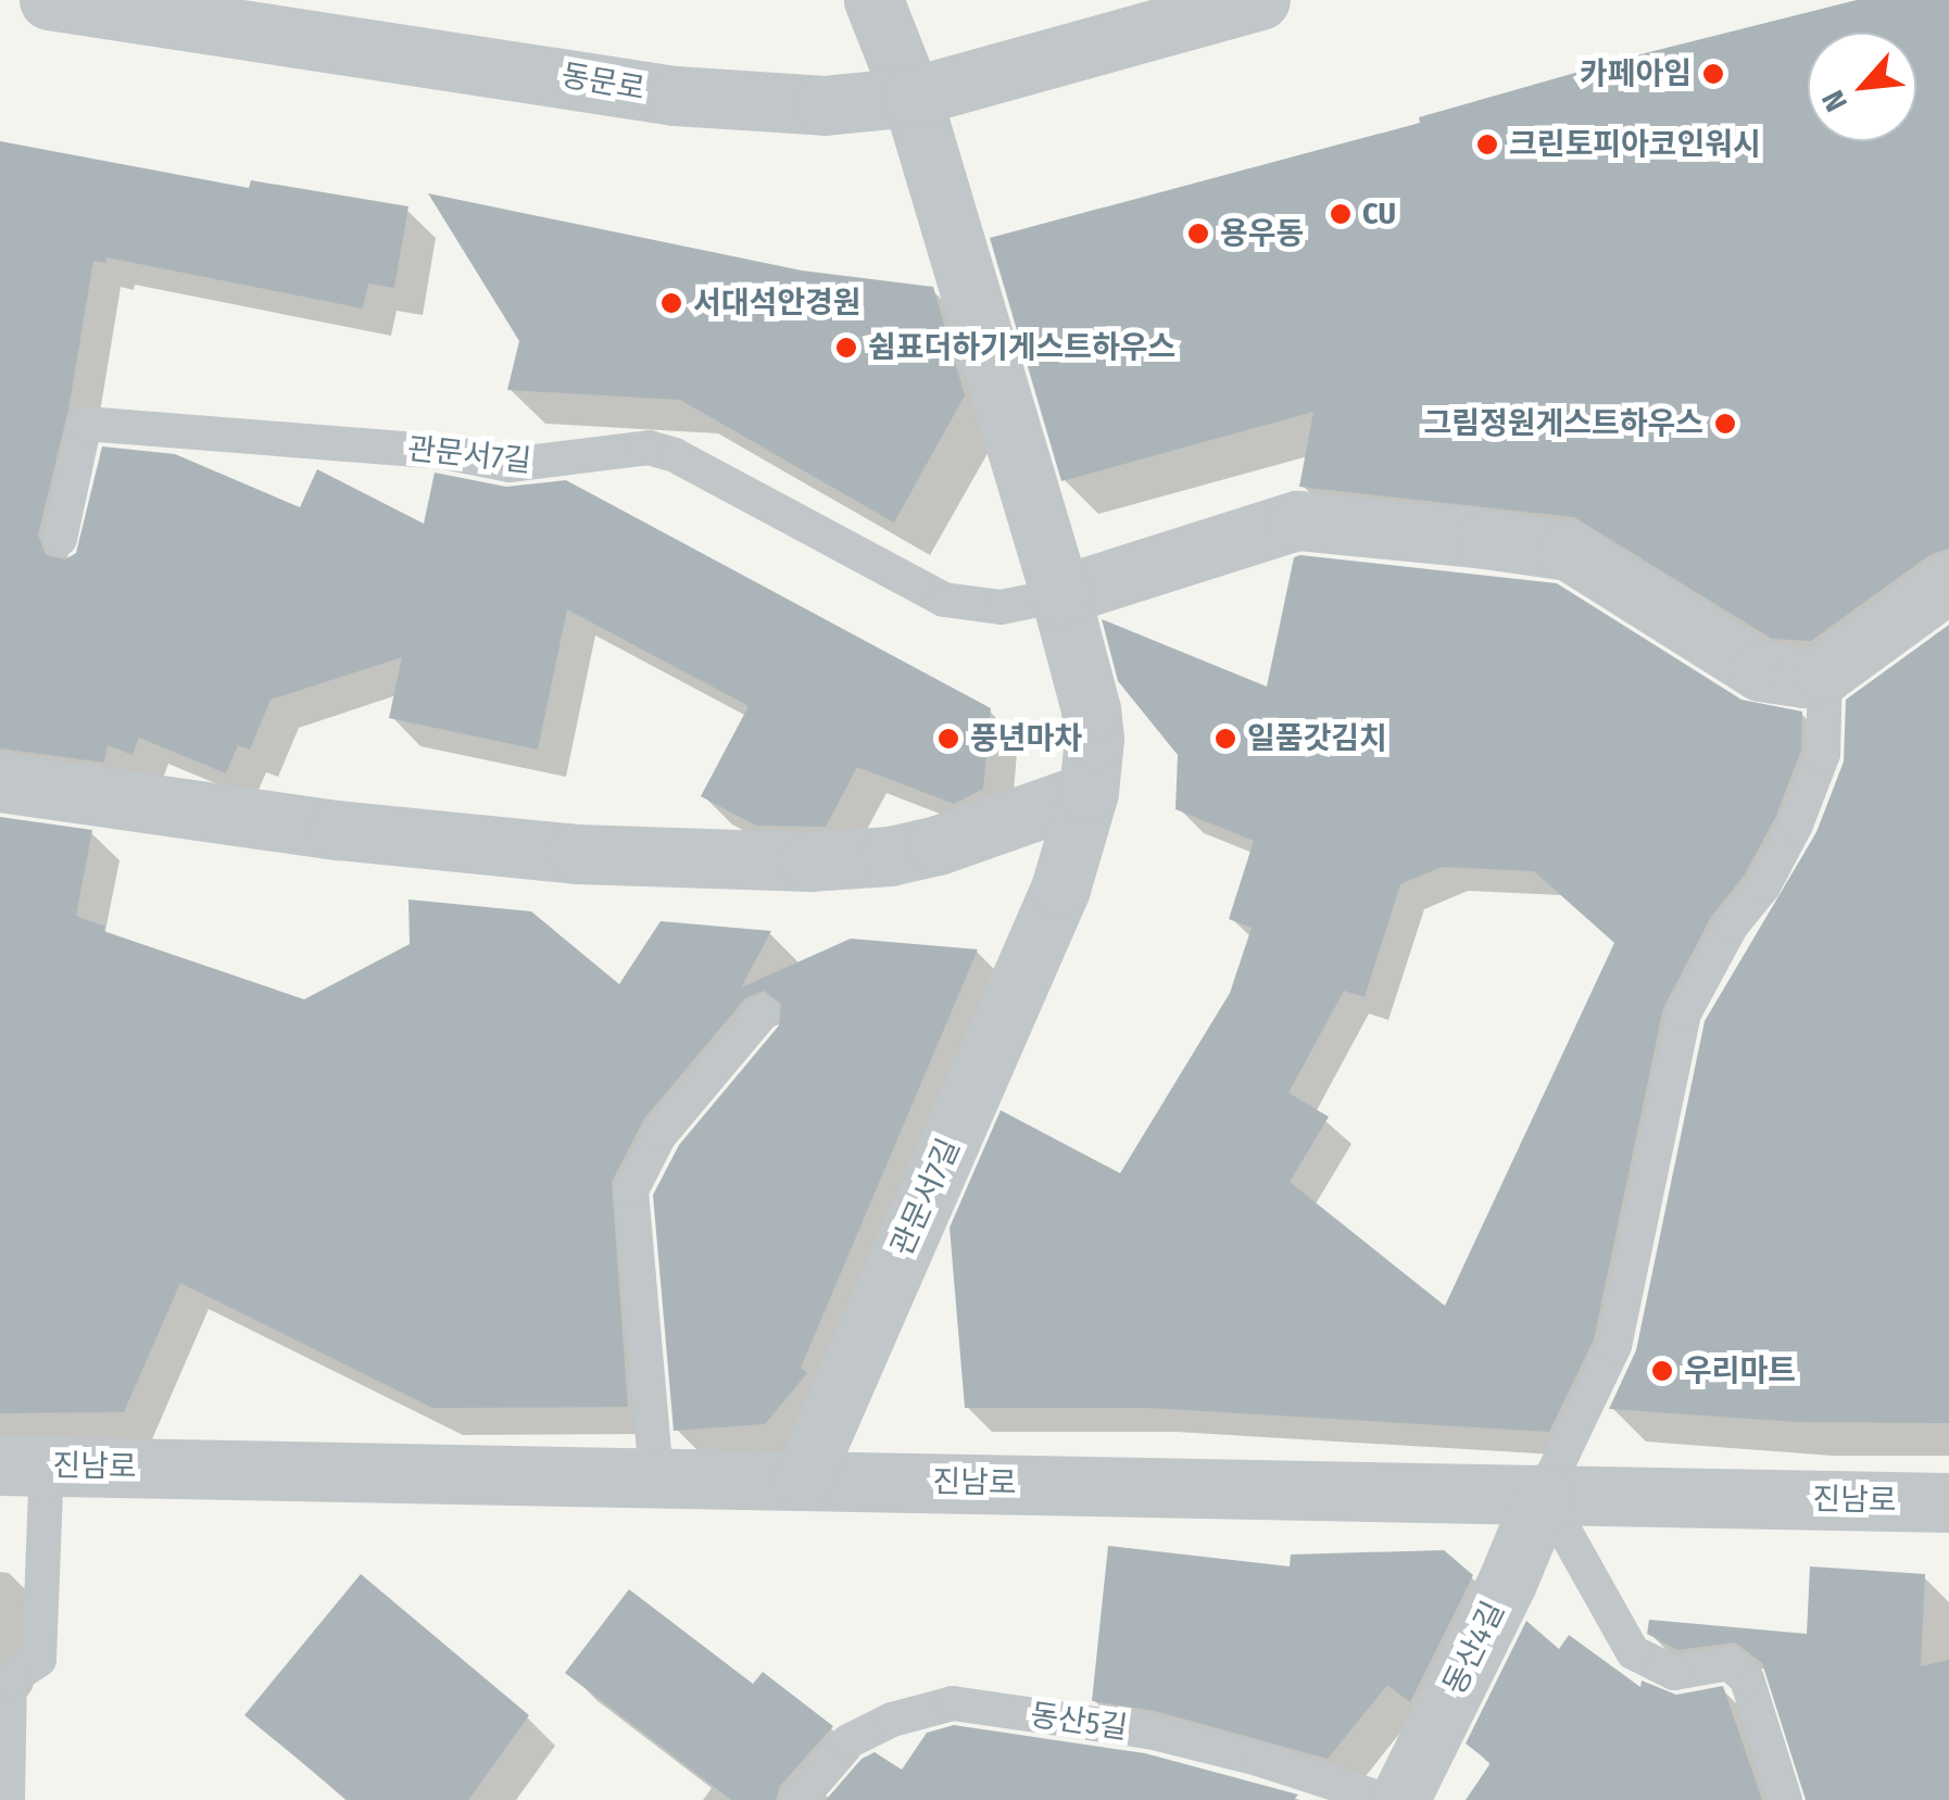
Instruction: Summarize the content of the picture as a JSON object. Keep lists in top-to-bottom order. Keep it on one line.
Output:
{"streets":{"street":["동문로","관문서7길","진남로","동산4길"],"lane":["동산5길"]},"crossings":[["동문로","관문서7길"],["관문서7길","진남로"],["진남로","동산4길"]],"places":["카페아임","크린토피아코인워시","CU","용우동","서대석안경원","쉼표더하기게스트하우스","그림정원게스트하우스","풍년마차","일품갓김치","우리마트"],"north":"bottom left"}
